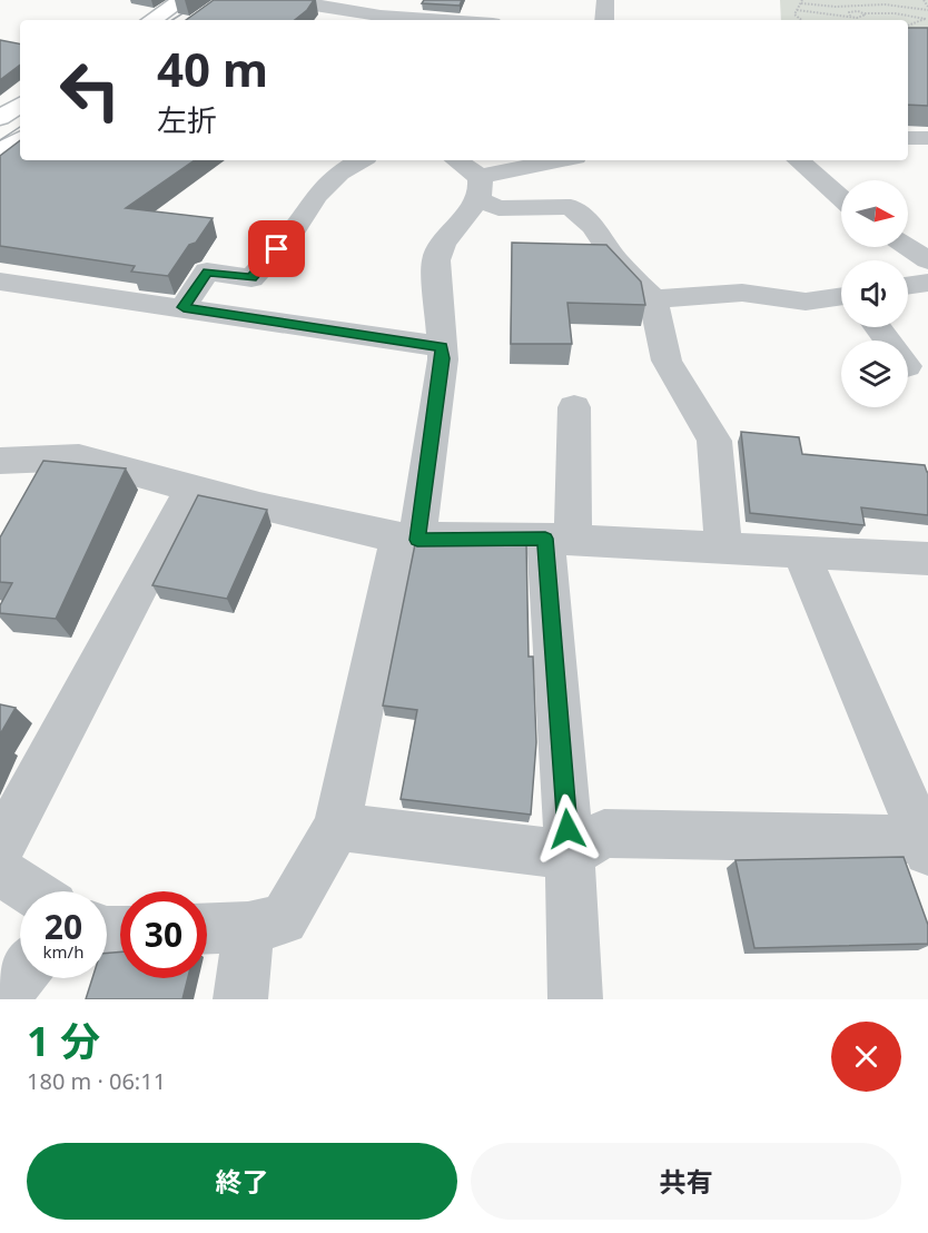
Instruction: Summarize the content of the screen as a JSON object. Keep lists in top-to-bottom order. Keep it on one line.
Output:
{"north":"right","page":{"turn":["40 m","左折"],"speed":"20 km/h","limit":"30","heading":["1 分","180 m · 06:11"],"buttons":["終了","共有"]}}
